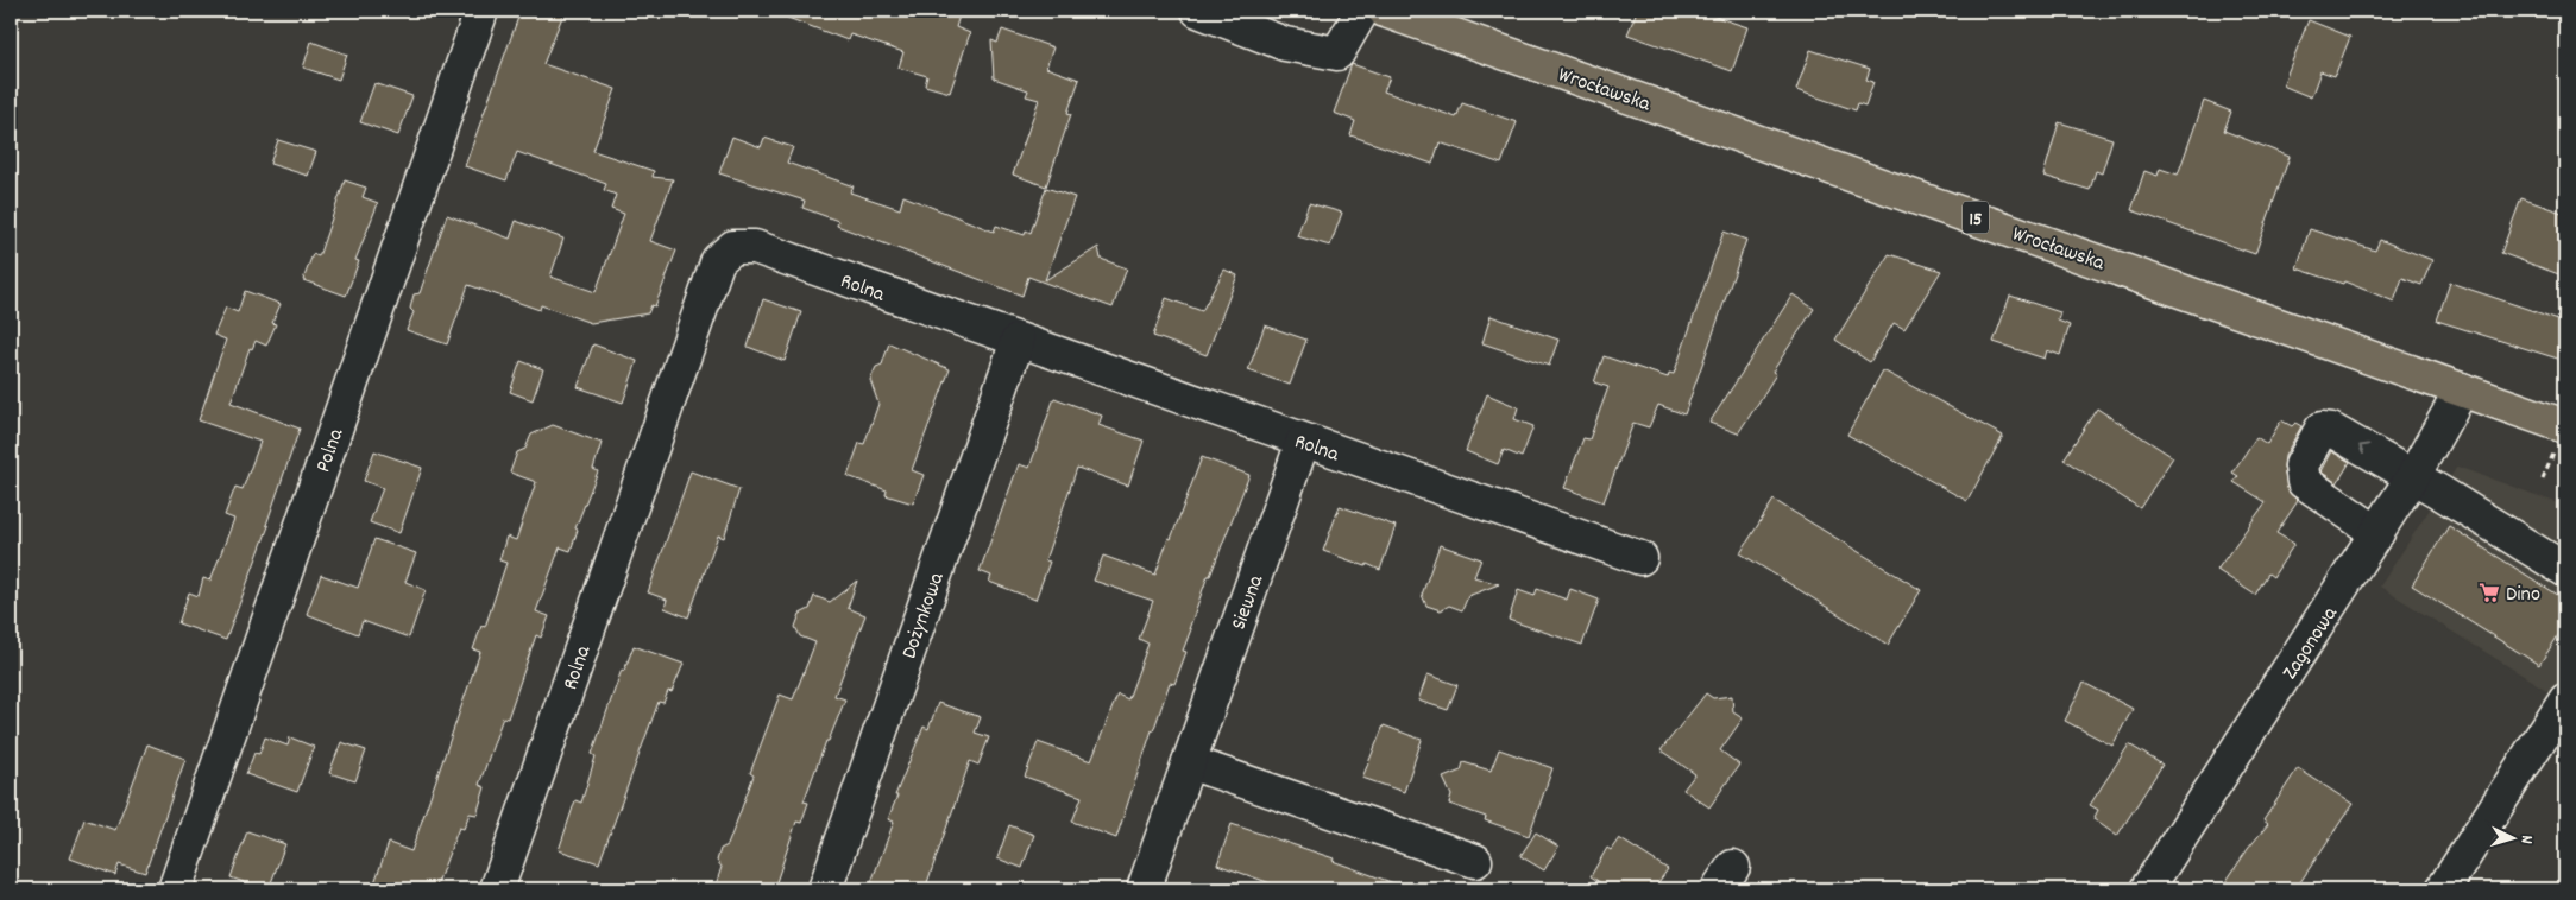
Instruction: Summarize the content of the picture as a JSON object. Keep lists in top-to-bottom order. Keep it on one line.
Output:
{"streets":{"main road":["Wrocławska","15"],"street":["Rolna","Polna","Siewna","Dożynkowa","Zagonowa"]},"crossings":[["Wrocławska","Zagonowa"],["Rolna","Siewna"],["Rolna","Dożynkowa"]],"places":{"supermarket":["Dino"]},"north":"right"}
